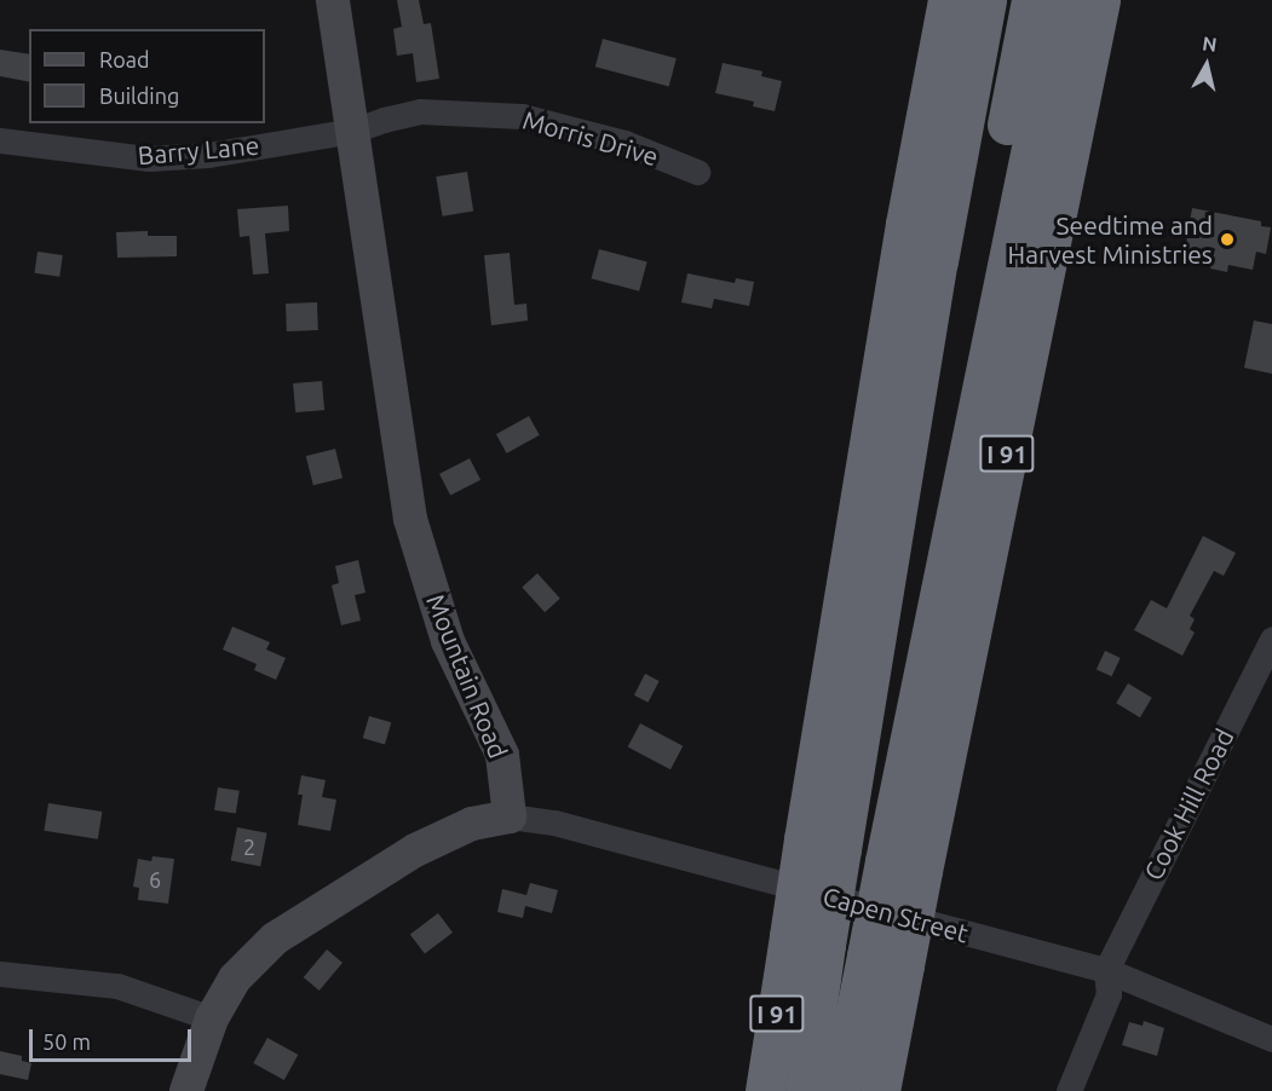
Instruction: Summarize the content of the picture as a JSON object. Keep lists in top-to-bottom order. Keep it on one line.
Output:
{"streets":{"highway":["I 91"],"street":["Morris Drive","Barry Lane","Mountain Road","Cook Hill Road","Capen Street"]},"crossings":[["Morris Drive","Barry Lane"],["Morris Drive","Mountain Road"],["Barry Lane","Mountain Road"],["Mountain Road","Capen Street"],["Cook Hill Road","Capen Street"]],"places":["Seedtime and Harvest Ministries"],"house_numbers":["2","6"],"legend":["Road","Building"],"scale_bar":"50 m","north":"top"}
